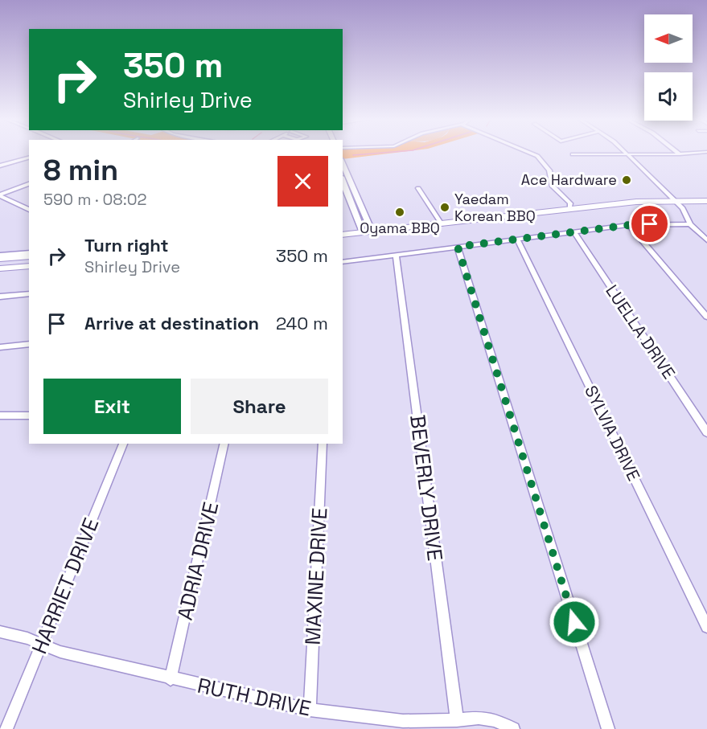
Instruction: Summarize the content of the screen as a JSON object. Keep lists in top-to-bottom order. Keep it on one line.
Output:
{"streets":{"street":["LUELLA DRIVE","SYLVIA DRIVE","BEVERLY DRIVE","ADRIA DRIVE","MAXINE DRIVE","HARRIET DRIVE","RUTH DRIVE"]},"crossings":[["BEVERLY DRIVE","RUTH DRIVE"],["ADRIA DRIVE","RUTH DRIVE"],["MAXINE DRIVE","RUTH DRIVE"],["HARRIET DRIVE","RUTH DRIVE"]],"places":["Ace Hardware","Yaedam Korean BBQ","Oyama BBQ"],"north":"left","page":{"turn":["350 m","Shirley Drive"],"heading":["8 min","590 m · 08:02"],"list":[{"name":"Turn right","note":"Shirley Drive","value":"350 m"},{"name":"Arrive at destination","value":"240 m"}],"buttons":["Exit","Share"]}}
